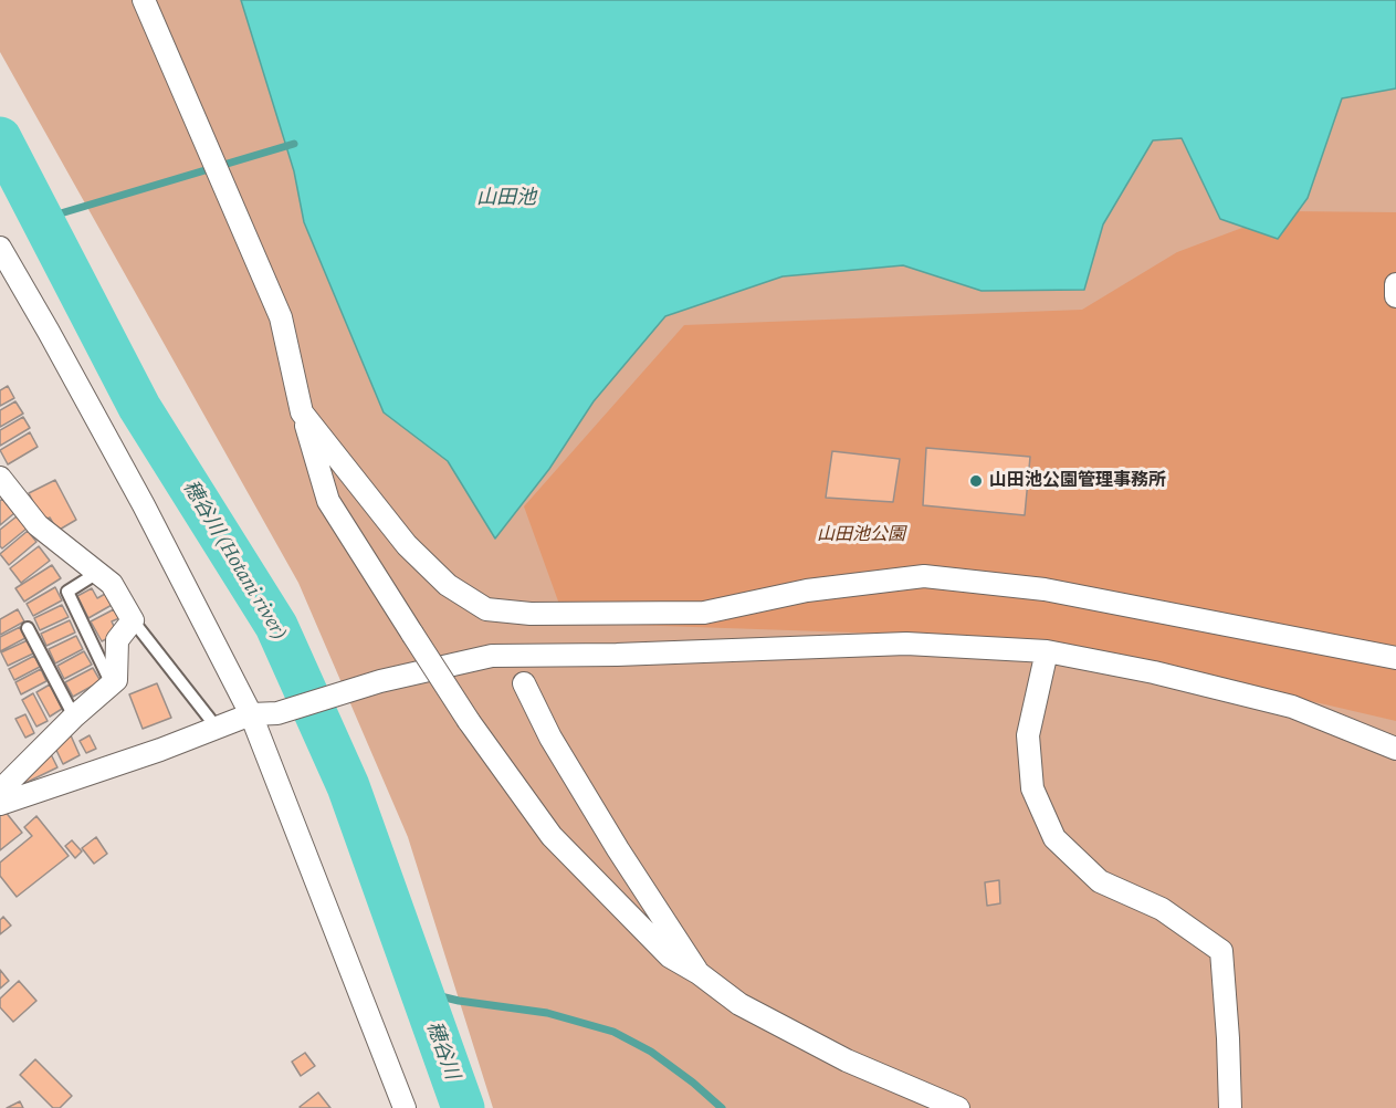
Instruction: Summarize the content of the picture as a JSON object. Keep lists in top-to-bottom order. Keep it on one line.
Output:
{"water":["山田池","穂谷川 (Hotani river)","穂谷川"],"parks":["山田池公園"],"places":["山田池公園管理事務所"]}
